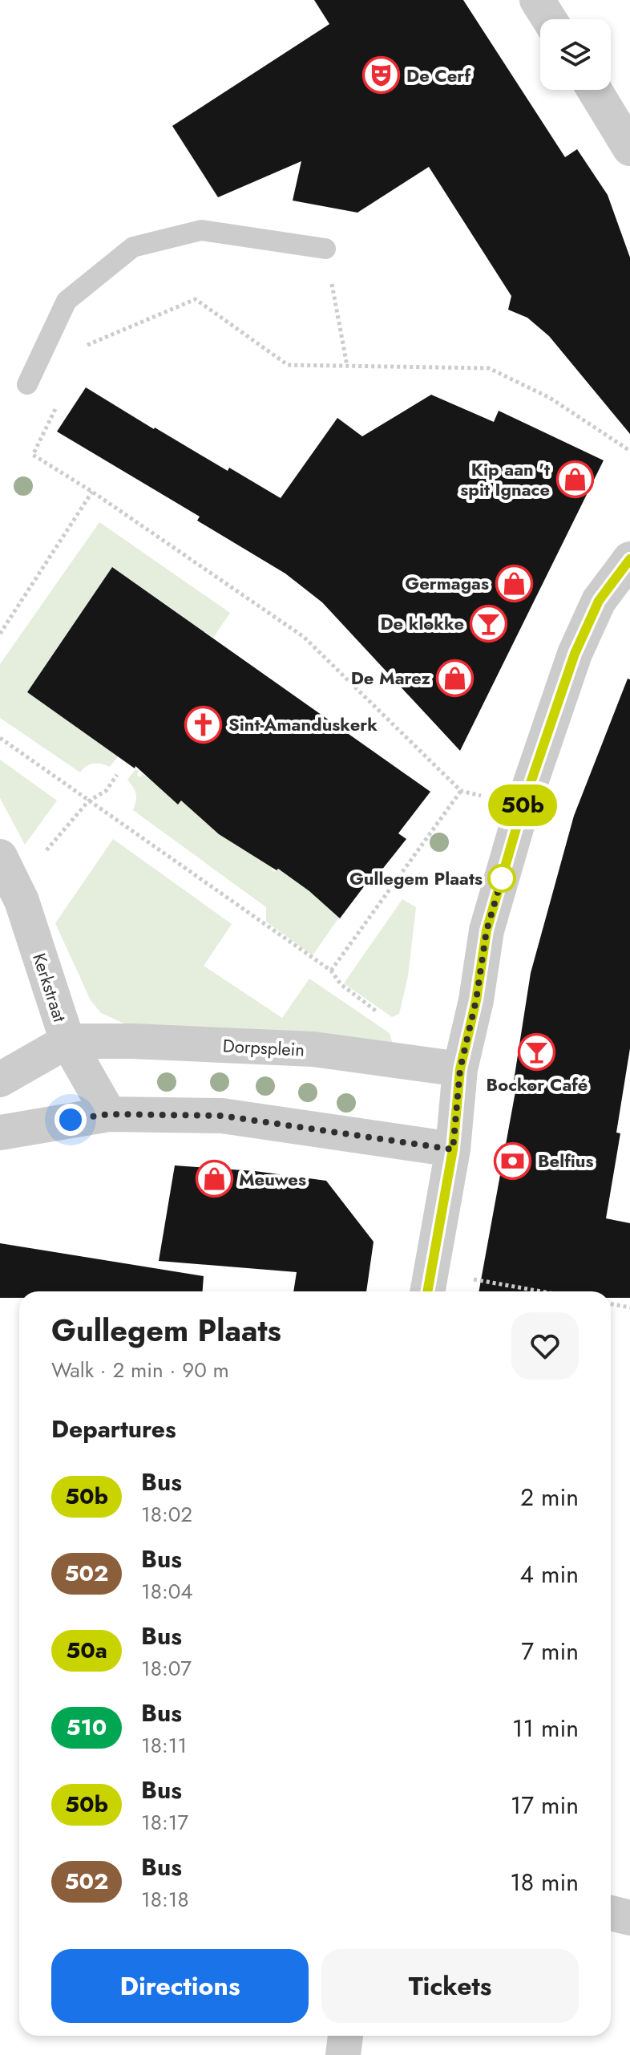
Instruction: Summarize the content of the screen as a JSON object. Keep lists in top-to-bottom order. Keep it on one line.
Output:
{"streets":{"street":["Kerkstraat","Dorpsplein"]},"crossings":[["Kerkstraat","Dorpsplein"]],"places":{"theatre":["De Cerf"],"shop":["Kip aan 't spit Ignace","Germagas","De Marez","Meuwes"],"bar":["De klokke","Bockor Café"],"church":["Sint-Amanduskerk"],"other":["Gullegem Plaats"],"bank":["Belfius"]},"lines":["bus line 50b"],"page":{"on_map":"50b","heading":[["Gullegem Plaats","Walk · 2 min · 90 m"],"Departures"],"list":[{"mark":"50b","name":"Bus","note":"18:02","value":"2 min"},{"mark":"502","name":"Bus","note":"18:04","value":"4 min"},{"mark":"50a","name":"Bus","note":"18:07","value":"7 min"},{"mark":"510","name":"Bus","note":"18:11","value":"11 min"},{"mark":"50b","name":"Bus","note":"18:17","value":"17 min"},{"mark":"502","name":"Bus","note":"18:18","value":"18 min"}],"buttons":["Directions","Tickets"]}}
